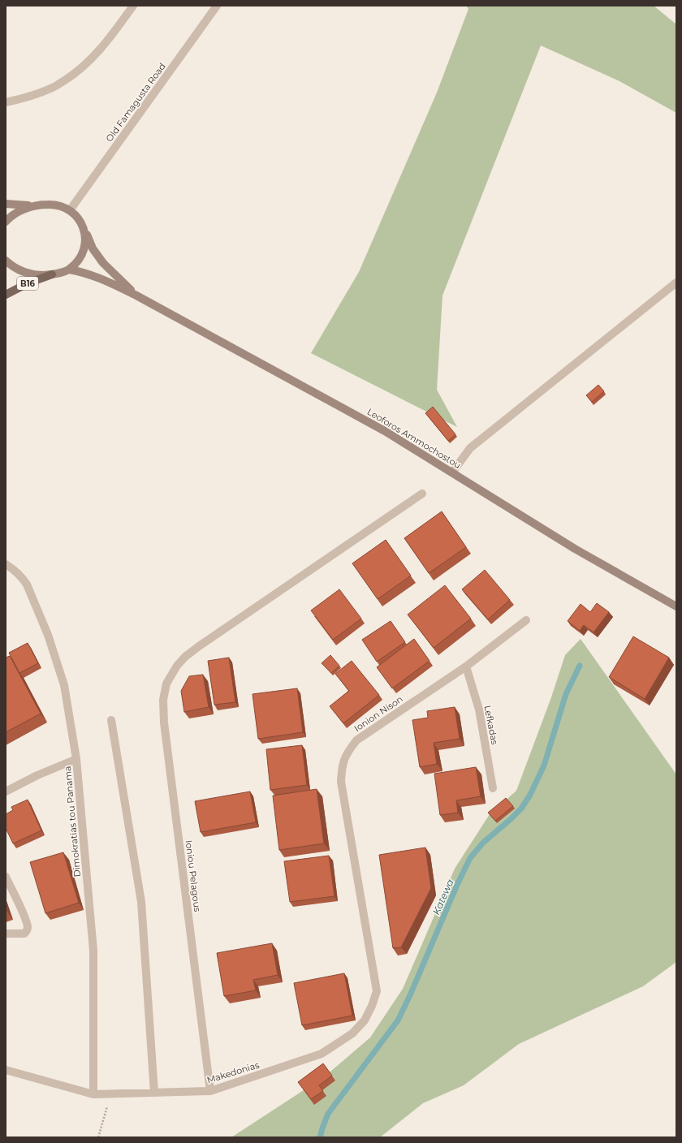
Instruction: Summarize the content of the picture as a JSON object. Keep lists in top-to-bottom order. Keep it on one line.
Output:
{"streets":{"main road":["B16","Leoforos Ammochostou"],"street":["Old Famagusta Road","Ionion Nison","Lefkadas","Dimokratias tou Panama","Ioniou Pelagous","Makedonias"]},"crossings":[["Old Famagusta Road","Leoforos Ammochostou"],["Ionion Nison","Lefkadas"],["Ionion Nison","Makedonias"],["Dimokratias tou Panama","Makedonias"],["Ioniou Pelagous","Makedonias"]],"water":["Katewa"]}
